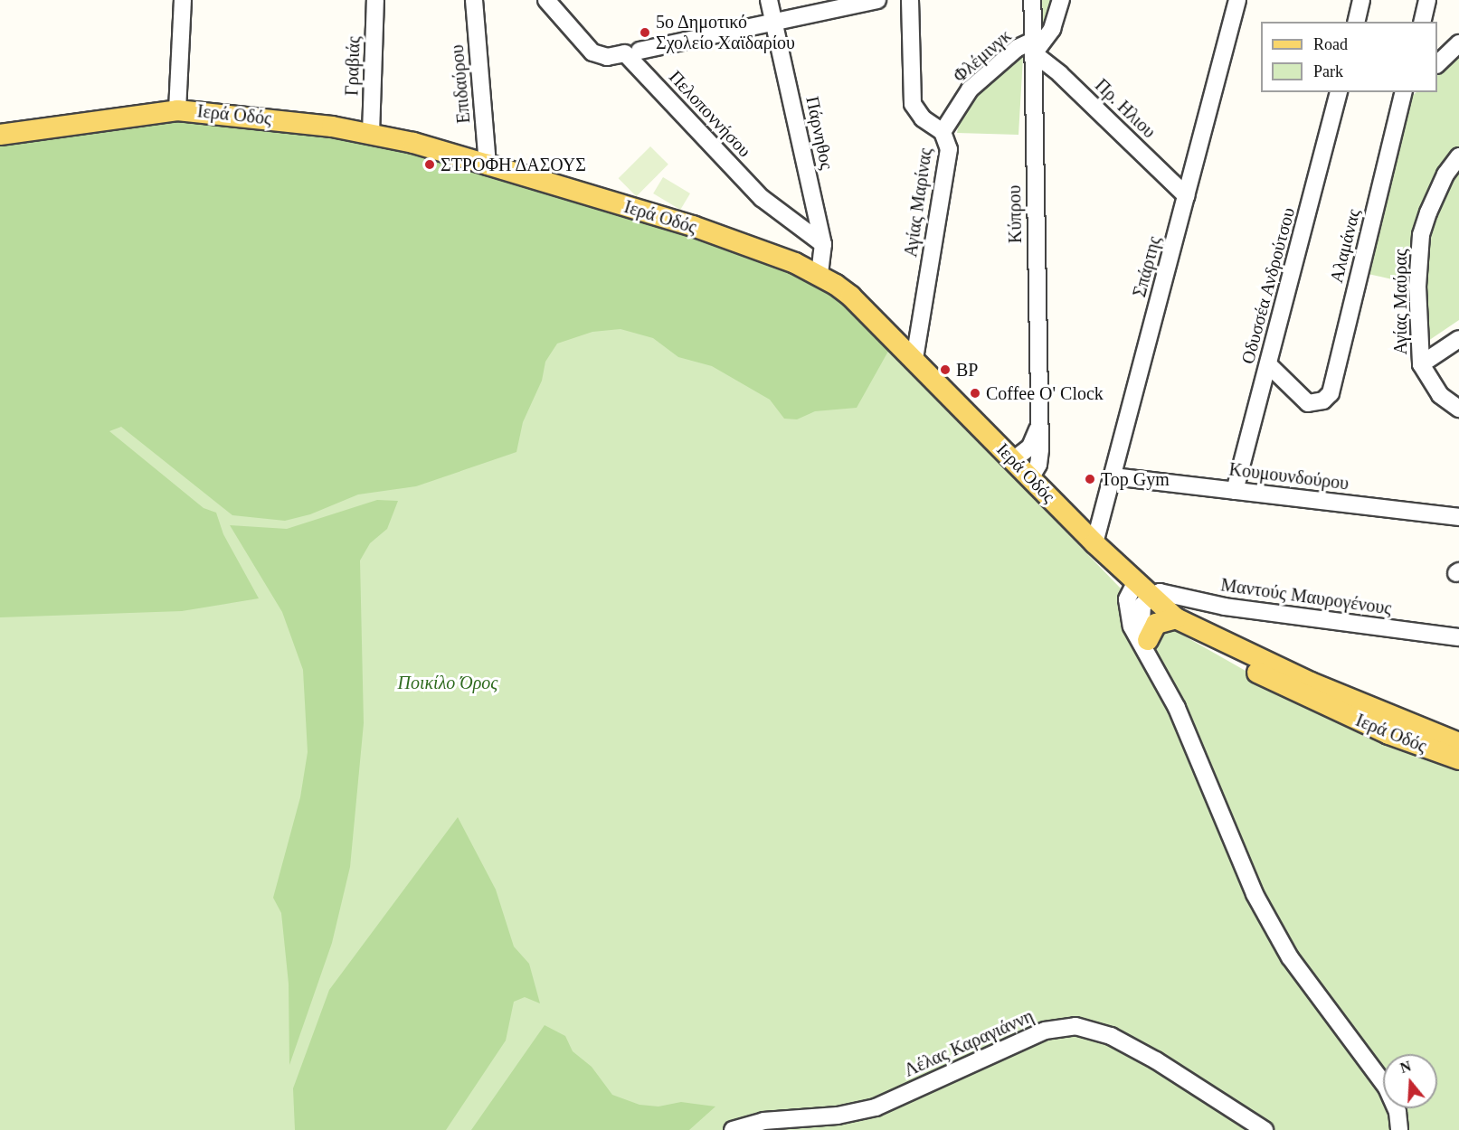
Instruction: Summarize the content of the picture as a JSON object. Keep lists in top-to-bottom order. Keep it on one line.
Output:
{"streets":{"main road":["Ιερά Οδός"],"street":["Φλέμινγκ","Γραβιάς","Επιδαύρου","Πρ. Ηλιου","Πελοποννήσου","Πάρνηθος","Αγίας Μαρίνας","Κύπρου","Αλαμάνας","Σπάρτης","Οδυσσέα Ανδρούτσου","Αγίας Μαύρας","Κουμουνδούρου","Μαντούς Μαυρογένους","Λέλας Καραγιάννη"]},"crossings":[["Φλέμινγκ","Πρ. Ηλιου"],["Φλέμινγκ","Αγίας Μαρίνας"],["Φλέμινγκ","Κύπρου"],["Γραβιάς","Ιερά Οδός"],["Επιδαύρου","Ιερά Οδός"],["Πρ. Ηλιου","Κύπρου"],["Πρ. Ηλιου","Σπάρτης"],["Πελοποννήσου","Πάρνηθος"],["Ιερά Οδός","Πάρνηθος"],["Ιερά Οδός","Αγίας Μαρίνας"],["Ιερά Οδός","Κύπρου"],["Ιερά Οδός","Σπάρτης"],["Ιερά Οδός","Μαντούς Μαυρογένους"],["Αλαμάνας","Οδυσσέα Ανδρούτσου"],["Σπάρτης","Κουμουνδούρου"],["Οδυσσέα Ανδρούτσου","Κουμουνδούρου"]],"parks":["Ποικίλο Όρος"],"places":["5ο Δημοτικό Σχολείο Χαϊδαρίου","ΣΤΡΟΦΗ ΔΑΣΟΥΣ","BP","Coffee O' Clock","Top Gym"],"legend":["Road","Park"],"north":"top"}
